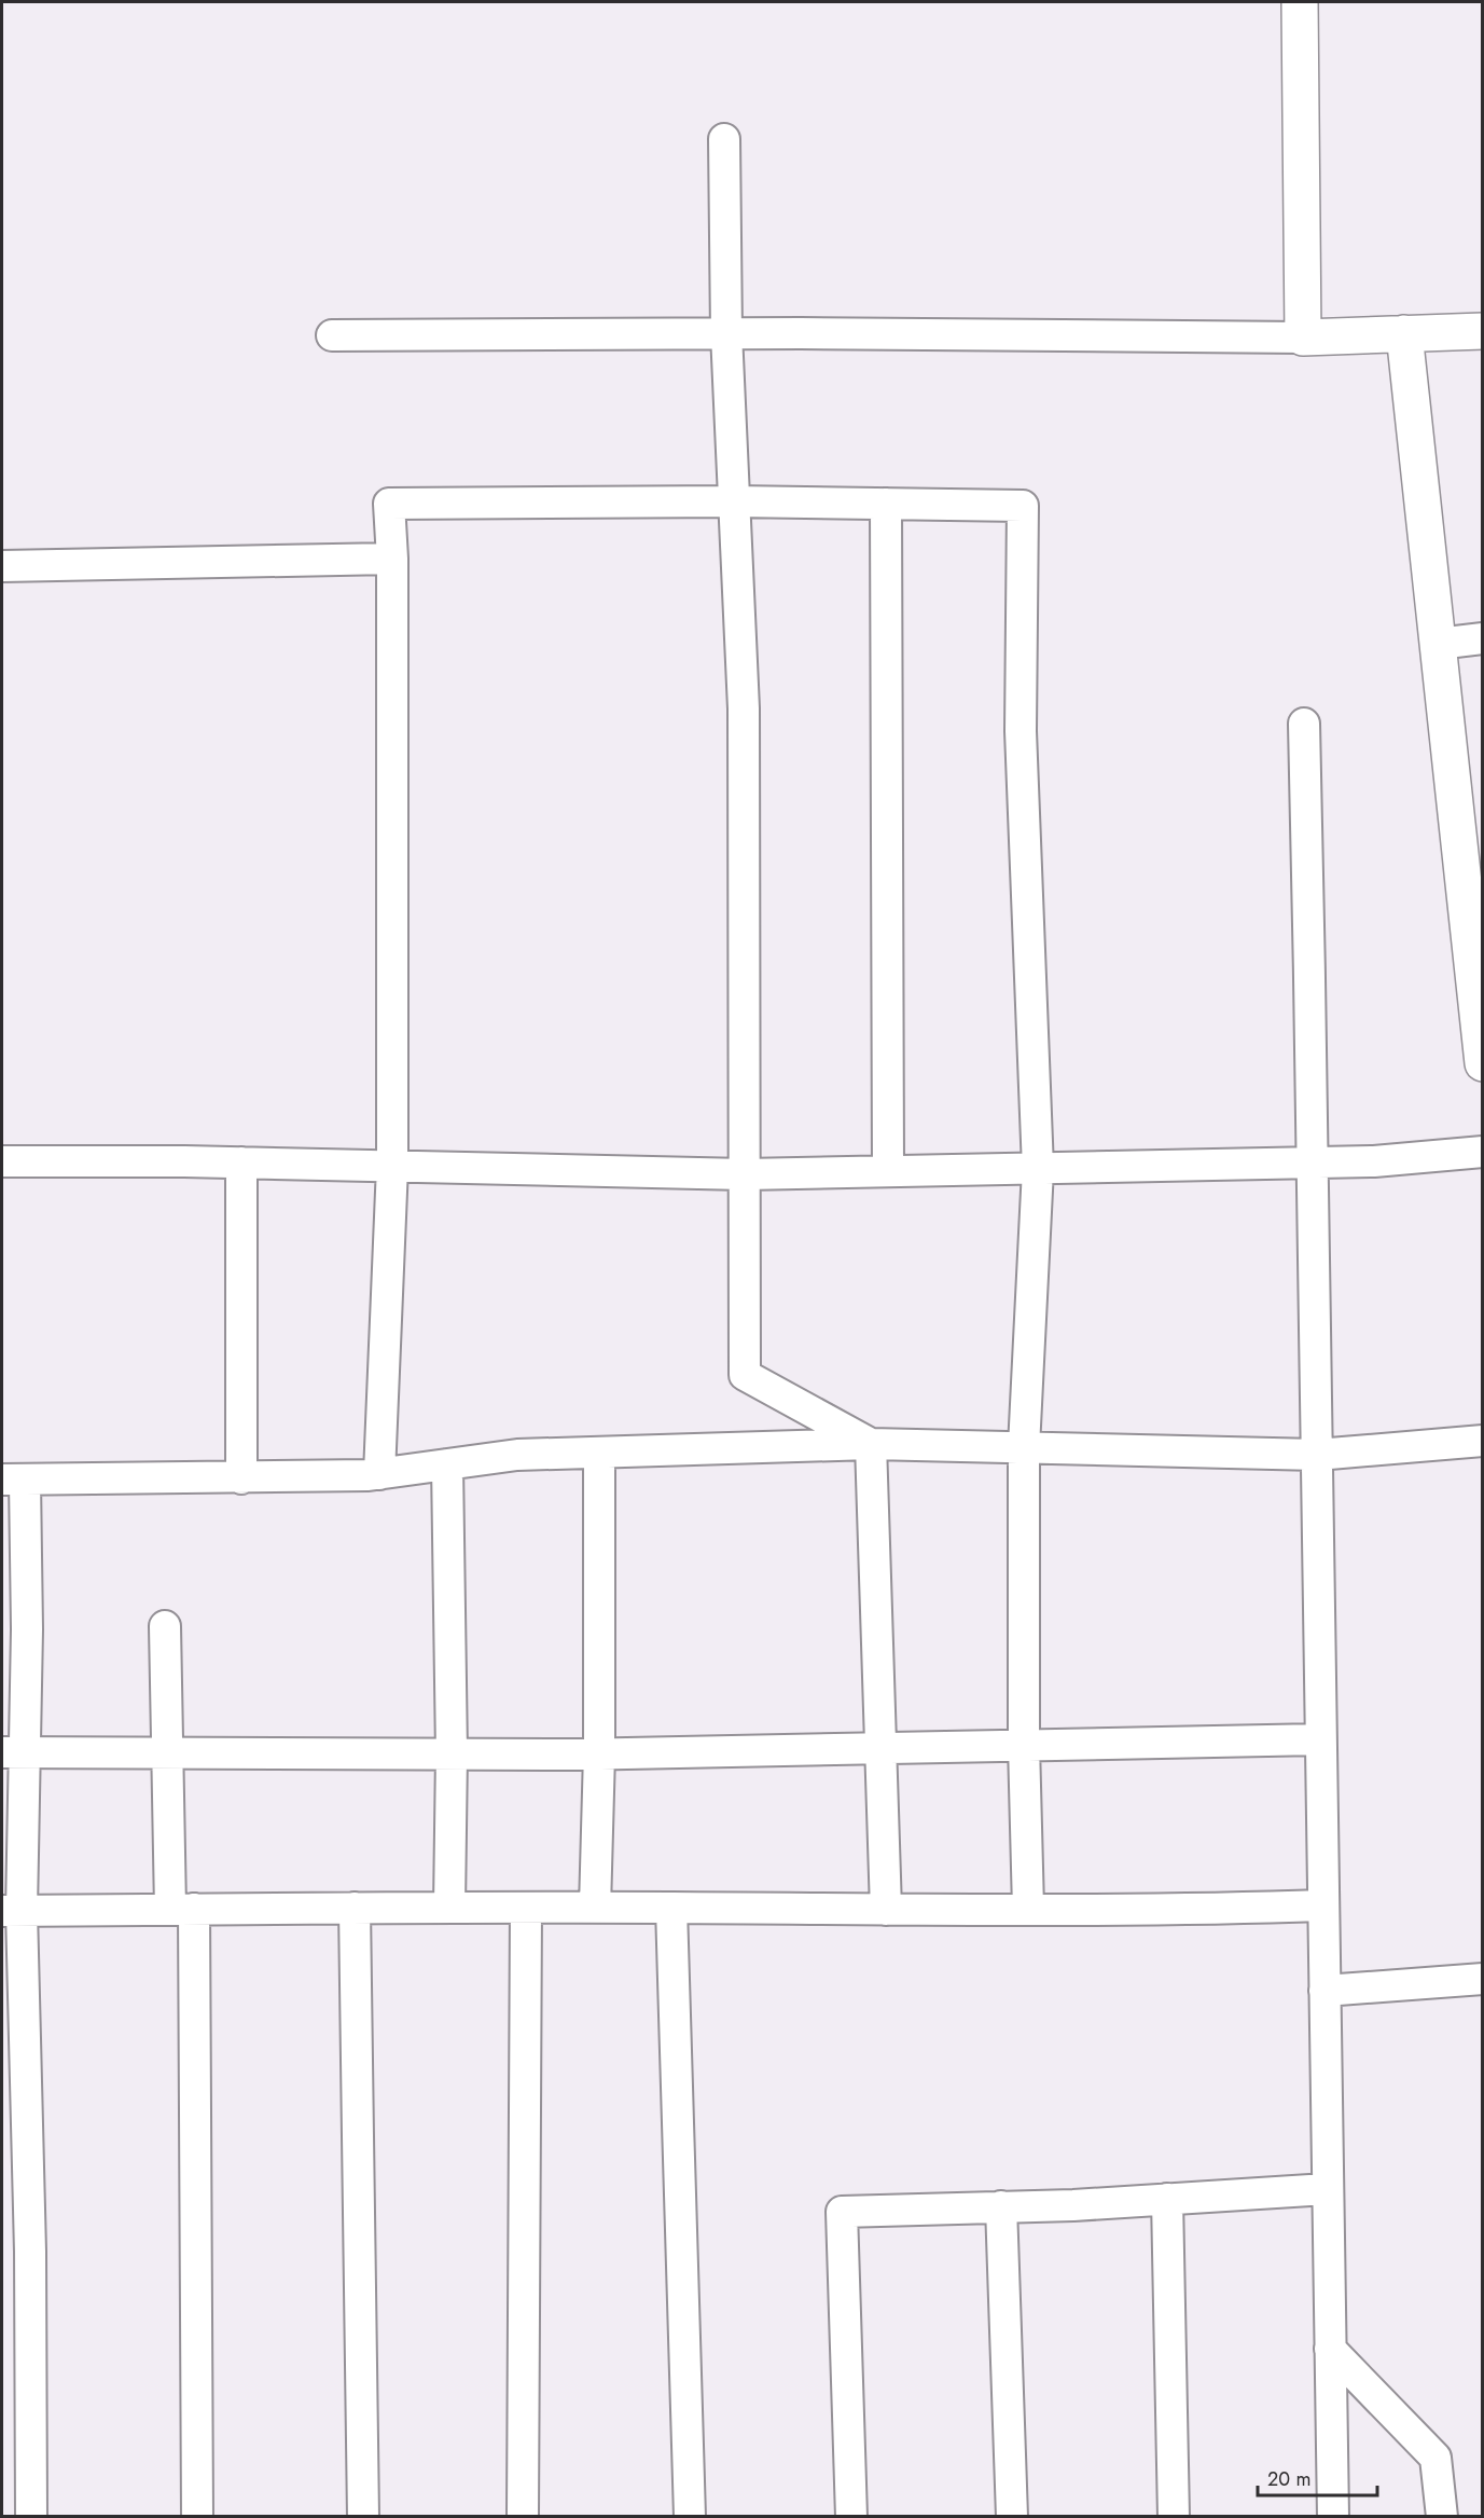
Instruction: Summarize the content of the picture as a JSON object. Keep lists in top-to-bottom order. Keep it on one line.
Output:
{"scale_bar":"20 m"}
